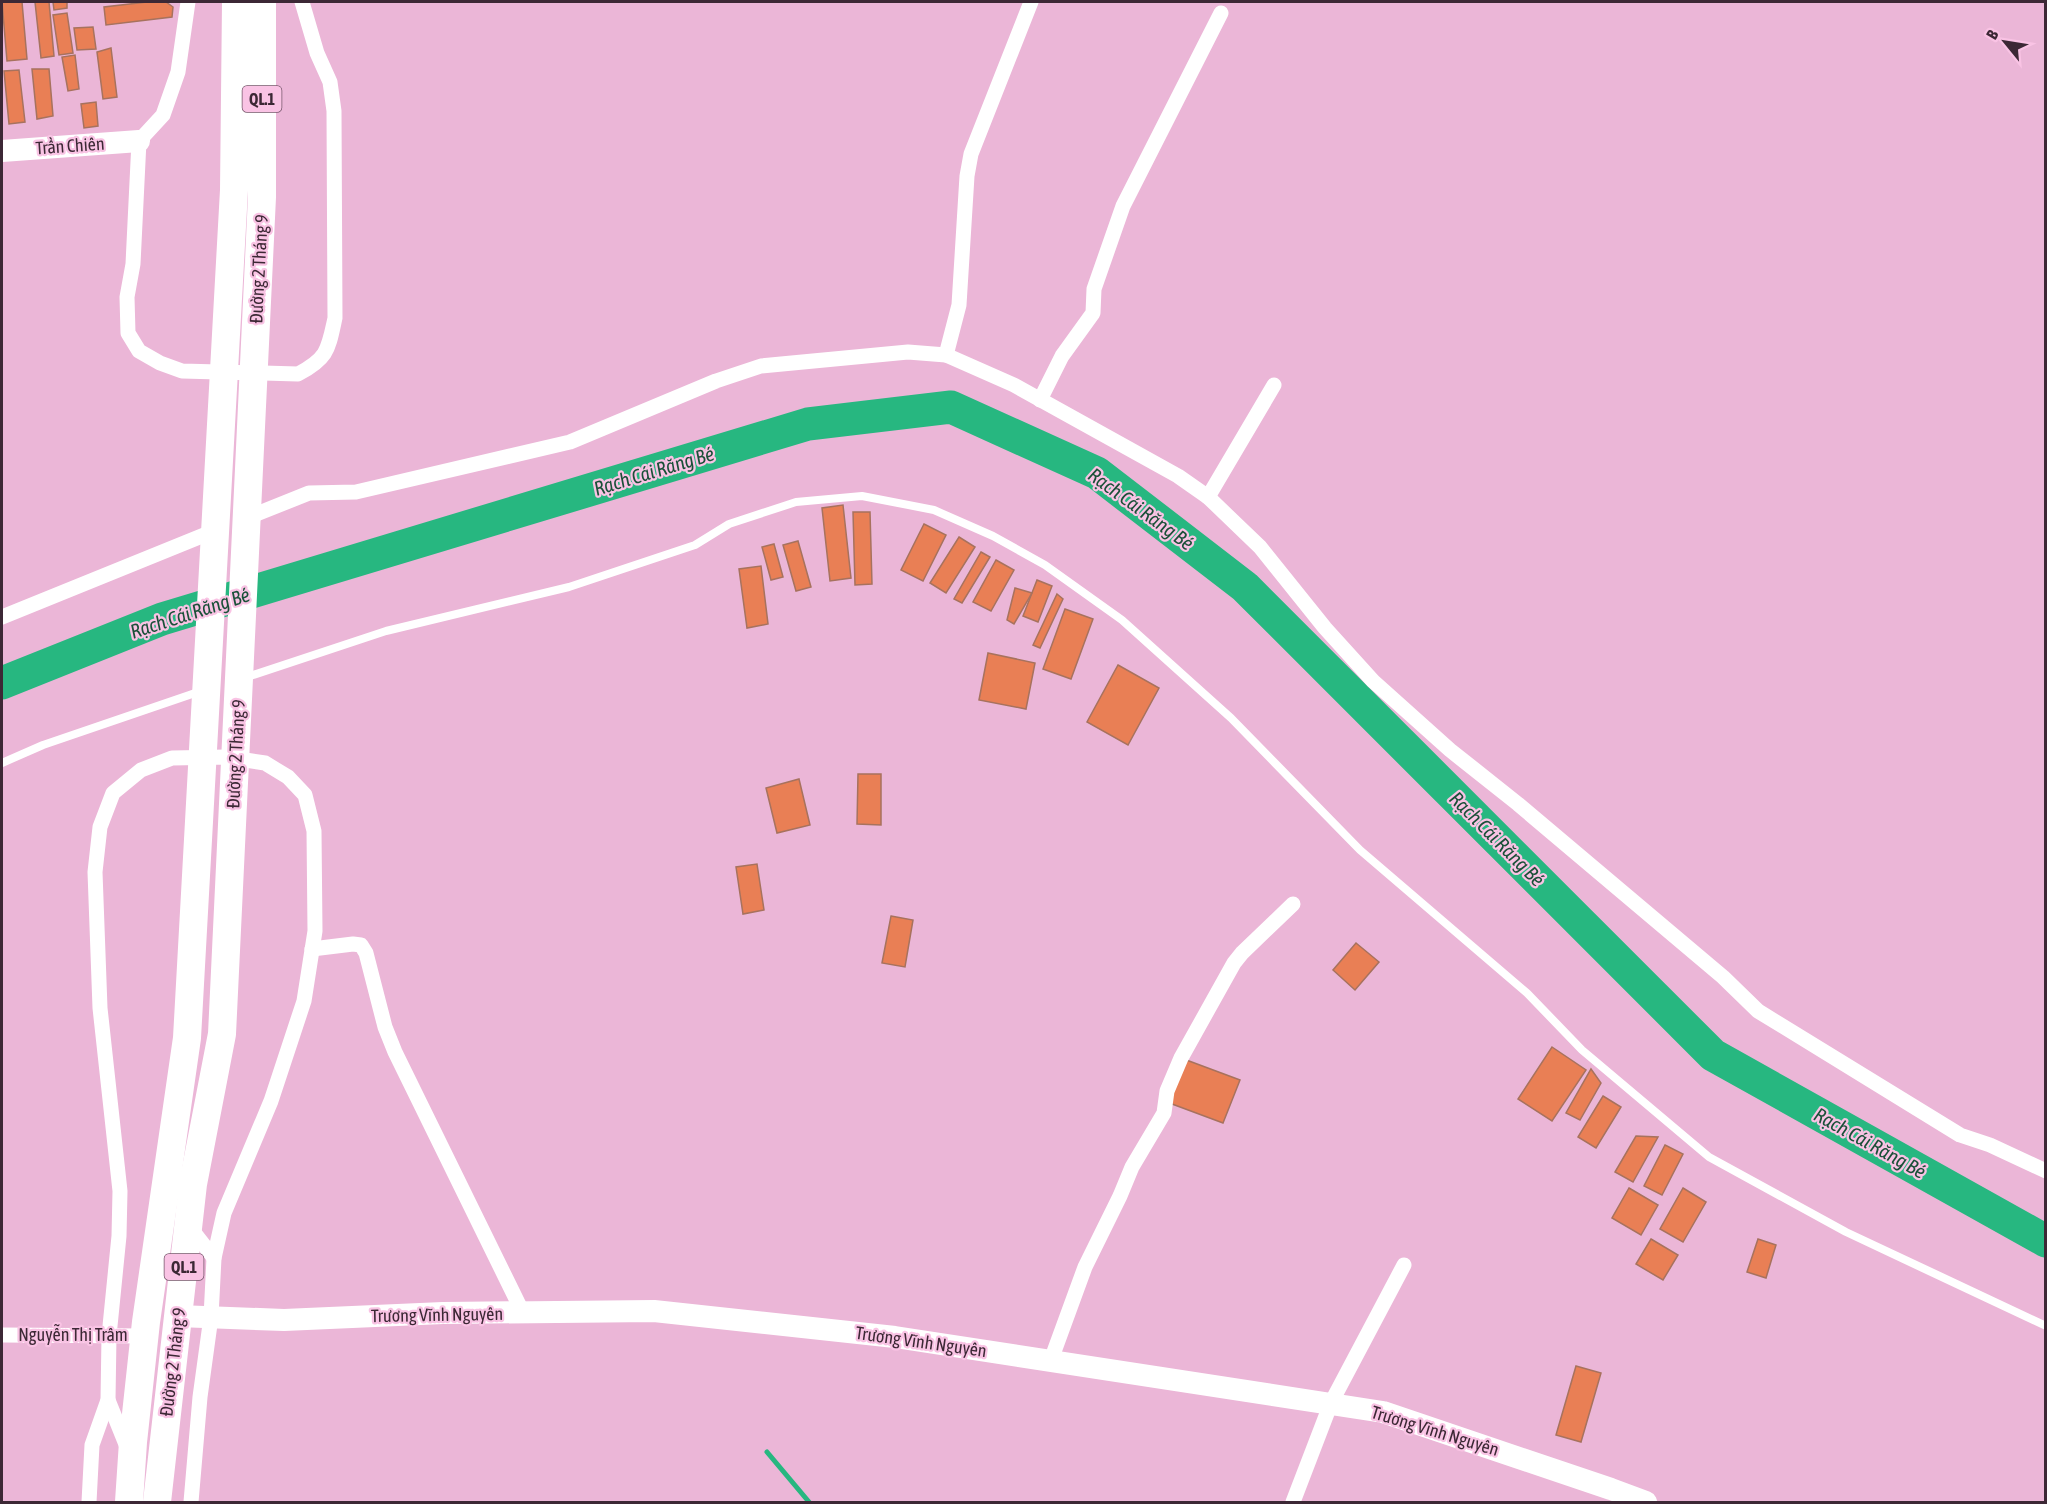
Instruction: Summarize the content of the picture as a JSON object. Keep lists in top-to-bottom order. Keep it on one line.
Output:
{"streets":{"highway":["QL.1","Đường 2 Tháng 9"],"street":["Trần Chiên","Trương Vĩnh Nguyên","Nguyễn Thị Trâm"]},"crossings":[["Đường 2 Tháng 9","Trương Vĩnh Nguyên"],["Đường 2 Tháng 9","Nguyễn Thị Trâm"]],"water":["Rạch Cái Răng Bé"],"north":"top left"}
